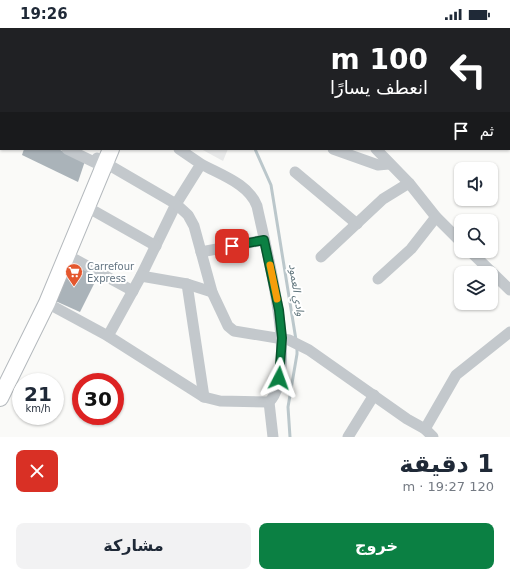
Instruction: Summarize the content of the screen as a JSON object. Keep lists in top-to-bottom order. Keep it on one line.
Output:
{"water":["وادي العمود"],"places":{"supermarket":["Carrefour Express"]},"page":{"status":"19:26","turn":["100 m","انعطف يسارًا"],"then":"ثم","speed":"21 km/h","limit":"30","heading":["1 دقيقة","120 m · 19:27"],"buttons":["خروج","مشاركة"]}}
